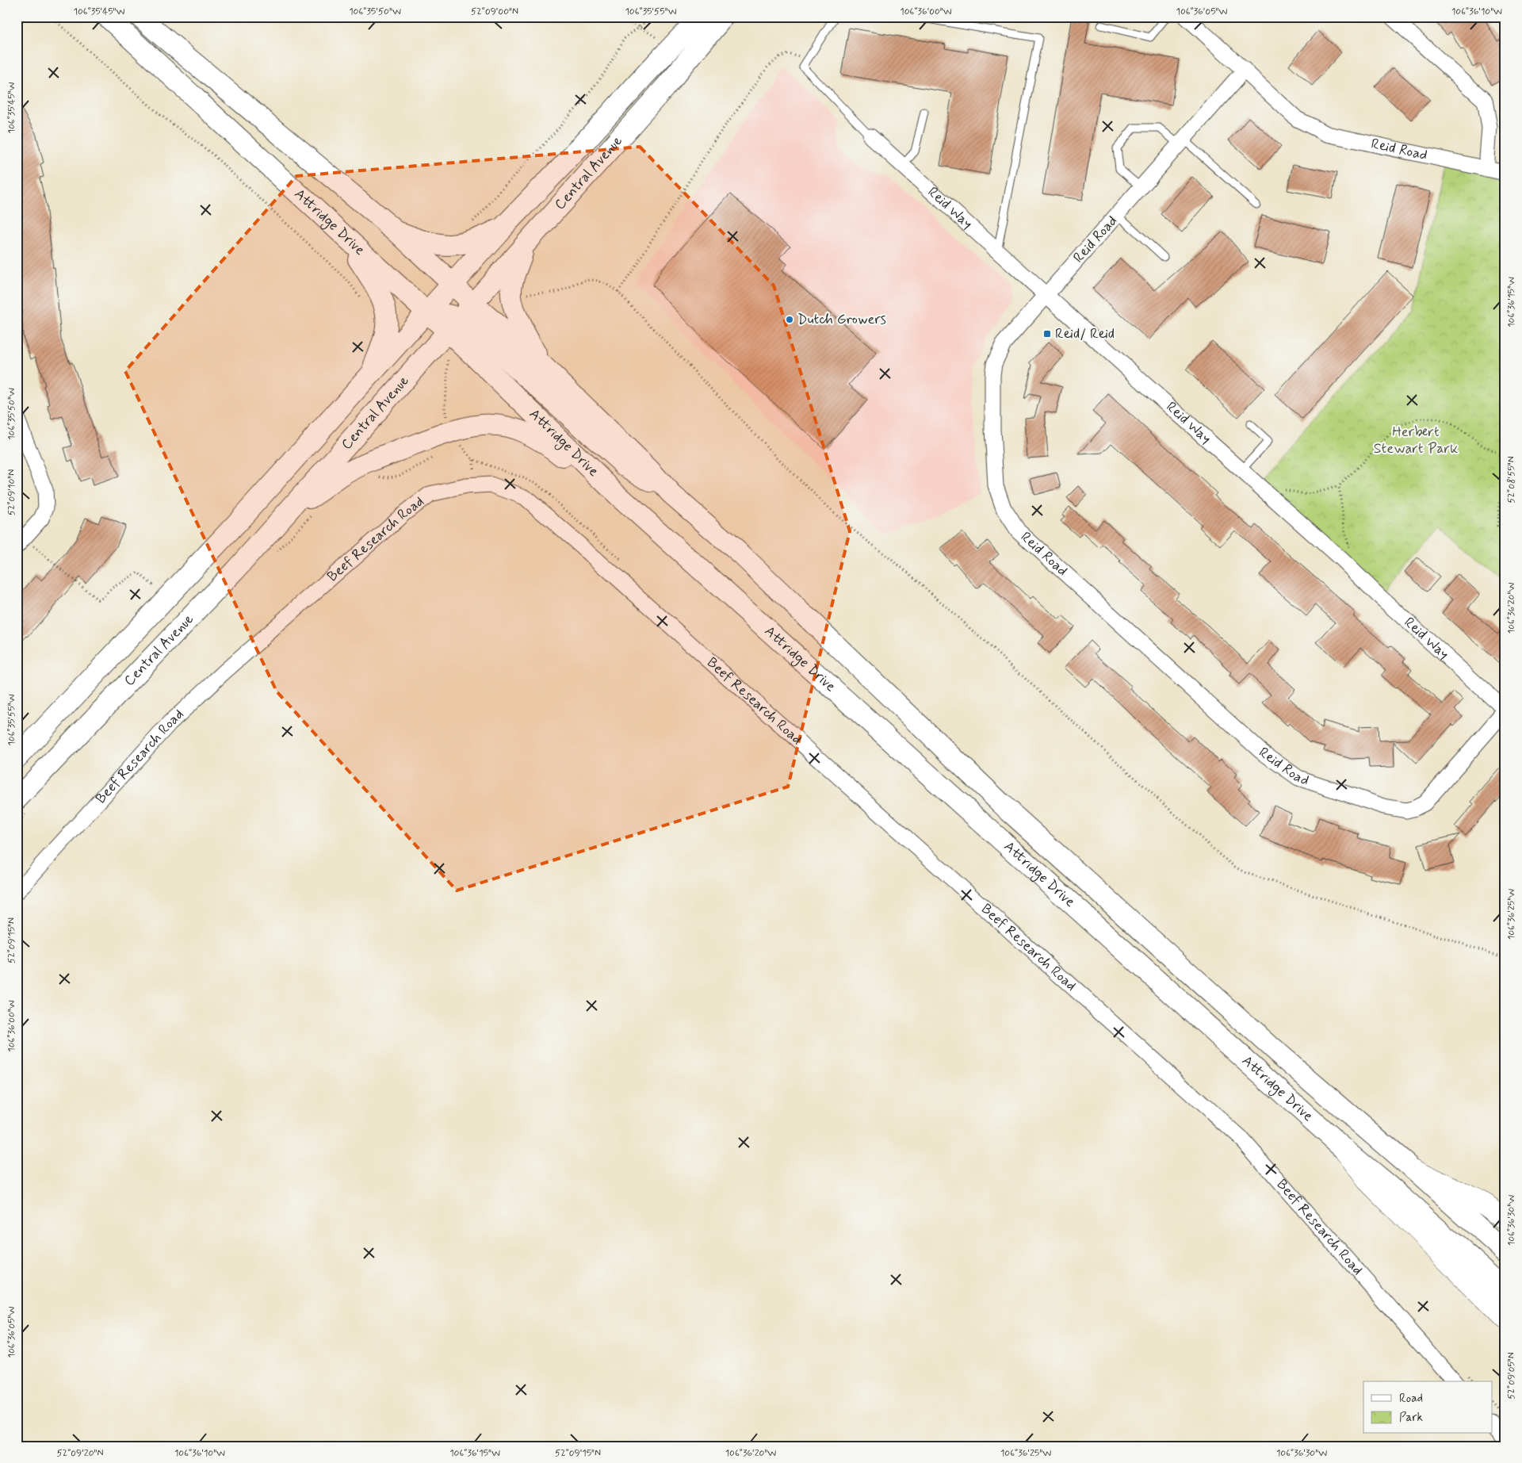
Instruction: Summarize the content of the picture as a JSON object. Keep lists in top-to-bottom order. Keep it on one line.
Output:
{"streets":{"main road":["Central Avenue","Attridge Drive"],"street":["Reid Road","Reid Way","Beef Research Road"]},"crossings":[["Reid Road","Reid Way"],["Central Avenue","Attridge Drive"]],"parks":["Herbert Stewart Park"],"places":{"other":["Dutch Growers"],"transit":["Reid/ Reid"]},"legend":["Road","Park"],"coordinates":["106°35'45\"W","106°35'50\"W","52°09'00\"N","106°35'55\"W","106°36'00\"W","106°36'05\"W","106°36'10\"W","106°36'15\"W","52°08'55\"N","52°09'10\"N","106°36'20\"W","106°36'25\"W","52°09'15\"N","106°36'30\"W","52°09'05\"N","52°09'20\"N"]}
